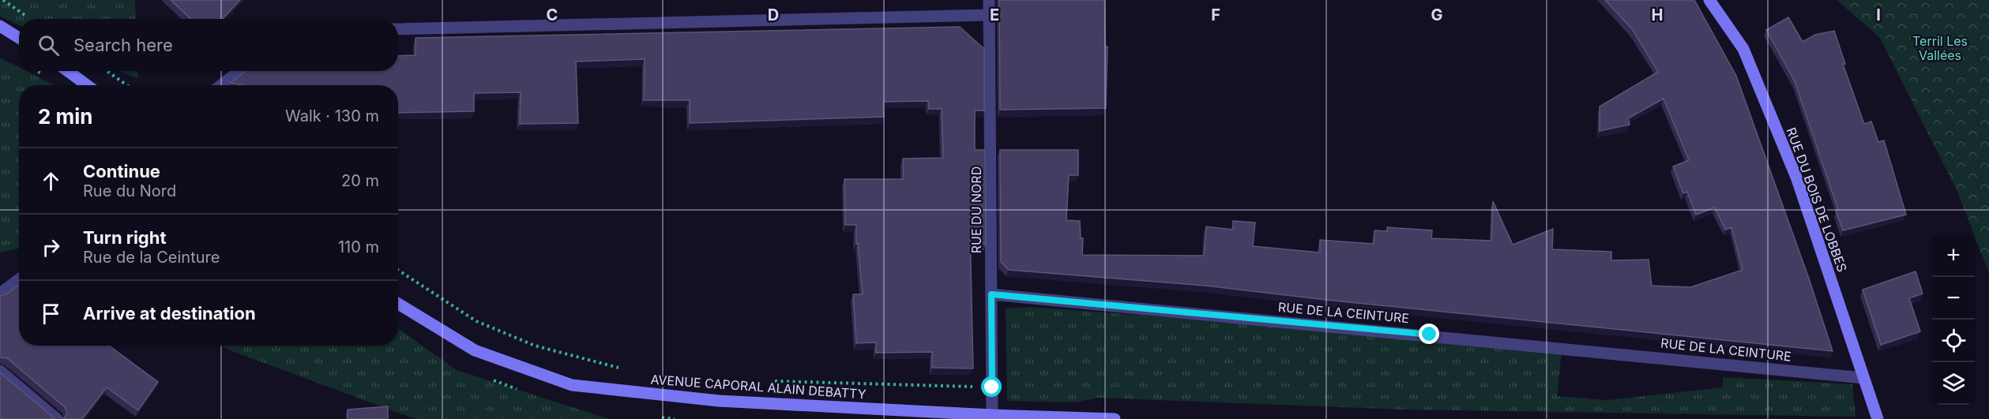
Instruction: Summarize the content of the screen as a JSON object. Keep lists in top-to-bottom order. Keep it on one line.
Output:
{"streets":{"main road":["RUE DU BOIS DE LOBBES","AVENUE CAPORAL ALAIN DEBATTY"],"street":["RUE DU NORD","RUE DE LA CEINTURE"]},"crossings":[["RUE DU BOIS DE LOBBES","RUE DE LA CEINTURE"],["RUE DU NORD","RUE DE LA CEINTURE"],["RUE DU NORD","AVENUE CAPORAL ALAIN DEBATTY"]],"parks":["Terril Les Vallées"],"page":{"search":"Search here","heading":["2 min","Walk · 130 m"],"list":[["Continue","Rue du Nord","20 m"],["Turn right","Rue de la Ceinture","110 m"],"Arrive at destination"],"map_buttons":["+","−"]},"grid":{"columns":["C","D","E","F","G","H","I"]}}
